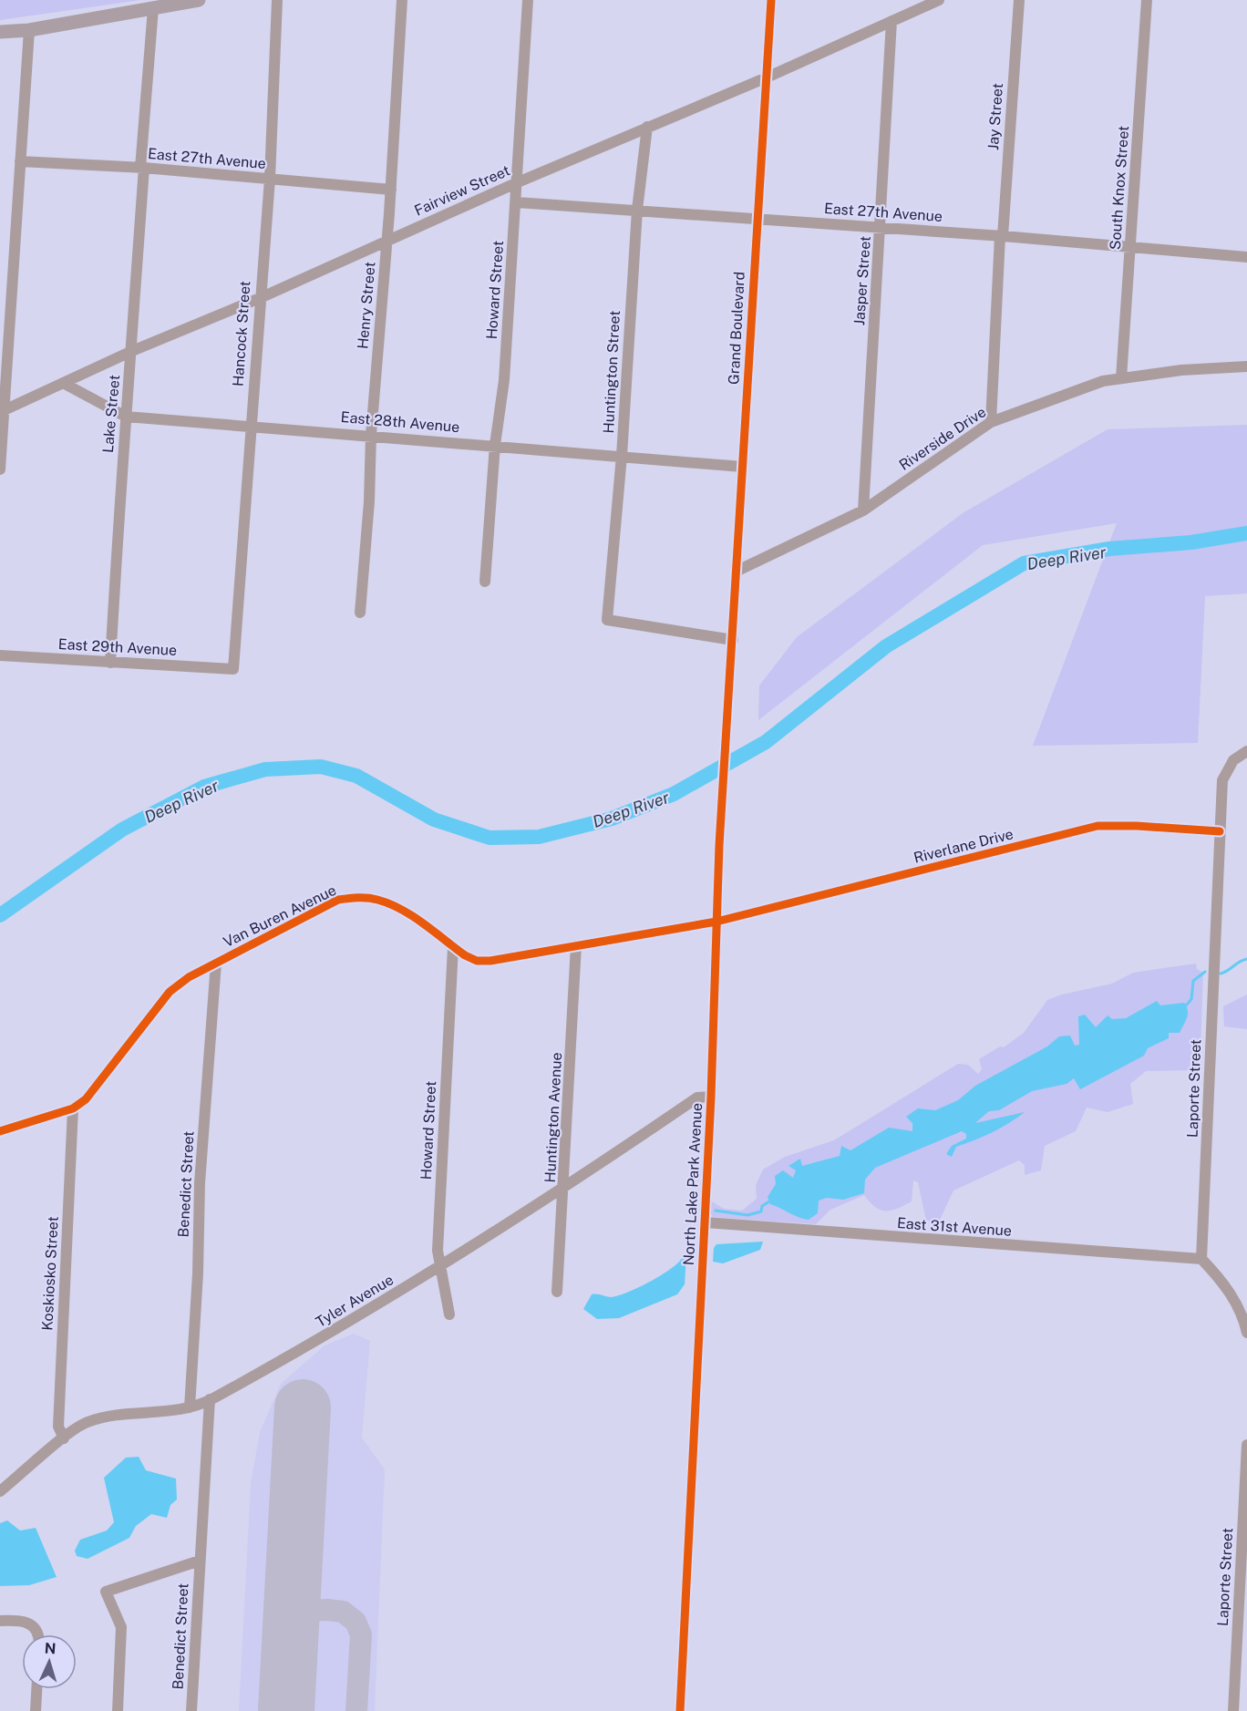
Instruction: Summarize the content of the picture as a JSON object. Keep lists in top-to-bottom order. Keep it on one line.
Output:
{"streets":{"street":["Jay Street","East 27th Avenue","South Knox Street","Fairview Street","Jasper Street","Howard Street","Henry Street","Grand Boulevard","Hancock Street","Huntington Street","Lake Street","East 28th Avenue","Riverside Drive","East 29th Avenue","Riverlane Drive","Van Buren Avenue","Laporte Street","Huntington Avenue","Benedict Street","North Lake Park Avenue","East 31st Avenue","Koskiosko Street","Tyler Avenue"]},"crossings":[["Jay Street","East 27th Avenue"],["Jay Street","Riverside Drive"],["East 27th Avenue","South Knox Street"],["East 27th Avenue","Jasper Street"],["East 27th Avenue","Howard Street"],["East 27th Avenue","Henry Street"],["East 27th Avenue","Grand Boulevard"],["East 27th Avenue","Hancock Street"],["East 27th Avenue","Huntington Street"],["East 27th Avenue","Lake Street"],["South Knox Street","Riverside Drive"],["Fairview Street","Jasper Street"],["Fairview Street","Howard Street"],["Fairview Street","Henry Street"],["Fairview Street","Grand Boulevard"],["Fairview Street","Hancock Street"],["Fairview Street","Huntington Street"],["Fairview Street","Lake Street"],["Fairview Street","East 28th Avenue"],["Jasper Street","Riverside Drive"],["Howard Street","East 28th Avenue"],["Howard Street","Van Buren Avenue"],["Howard Street","Tyler Avenue"],["Henry Street","East 28th Avenue"],["Grand Boulevard","Huntington Street"],["Grand Boulevard","East 28th Avenue"],["Grand Boulevard","Riverside Drive"],["Grand Boulevard","North Lake Park Avenue"],["Hancock Street","East 28th Avenue"],["Hancock Street","East 29th Avenue"],["Huntington Street","East 28th Avenue"],["Lake Street","East 28th Avenue"],["Lake Street","East 29th Avenue"],["Riverlane Drive","Van Buren Avenue"],["Riverlane Drive","Laporte Street"],["Riverlane Drive","North Lake Park Avenue"],["Van Buren Avenue","Huntington Avenue"],["Van Buren Avenue","Benedict Street"],["Van Buren Avenue","North Lake Park Avenue"],["Van Buren Avenue","Koskiosko Street"],["Laporte Street","East 31st Avenue"],["Huntington Avenue","Tyler Avenue"],["Benedict Street","Tyler Avenue"],["North Lake Park Avenue","East 31st Avenue"],["North Lake Park Avenue","Tyler Avenue"],["Koskiosko Street","Tyler Avenue"]],"water":["Deep River"],"north":"top"}
